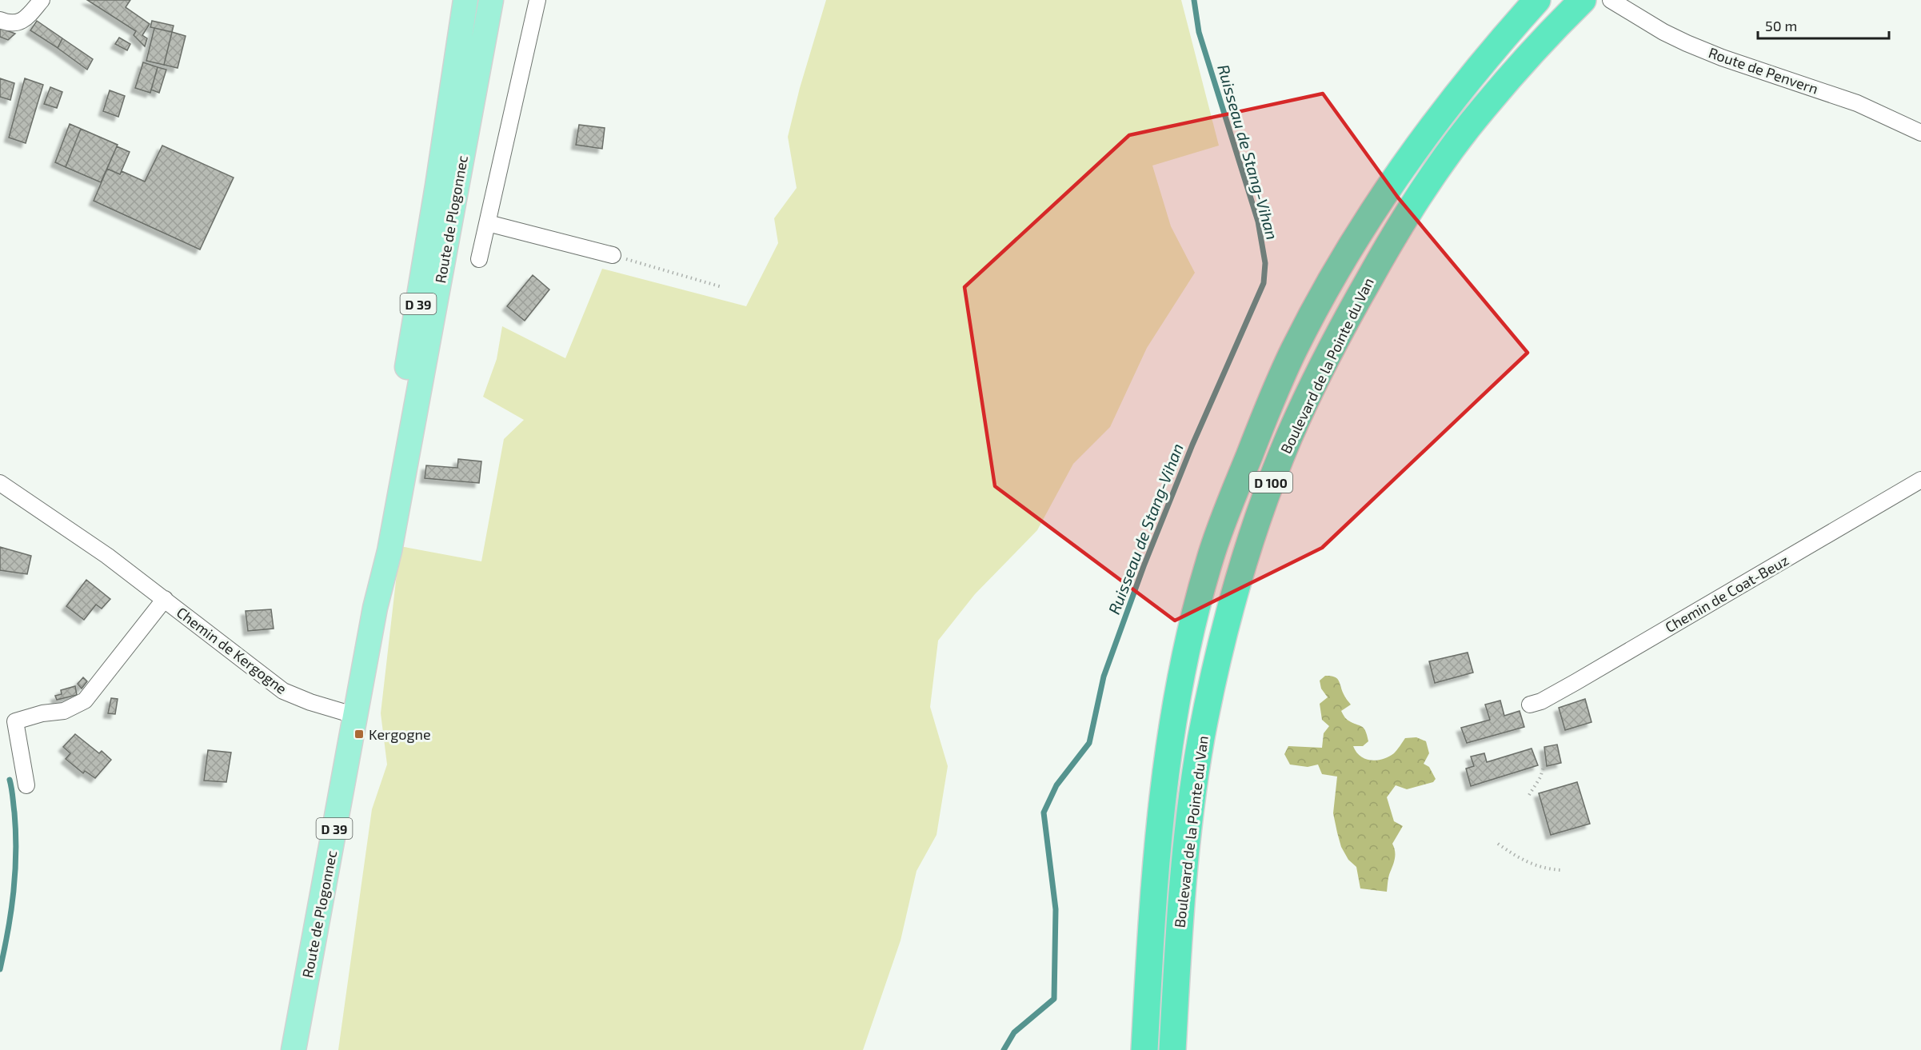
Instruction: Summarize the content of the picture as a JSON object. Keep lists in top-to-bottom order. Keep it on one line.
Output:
{"streets":{"highway":["Boulevard de la Pointe du Van","D 100"],"main road":["Route de Plogonnec","D 39"],"street":["Route de Penvern","Chemin de Coat-Beuz","Chemin de Kergogne"]},"crossings":[["Route de Plogonnec","Chemin de Kergogne"]],"water":["Ruisseau de Stang-Vihan"],"places":{"transit":["Kergogne"]},"scale_bar":"50 m"}
